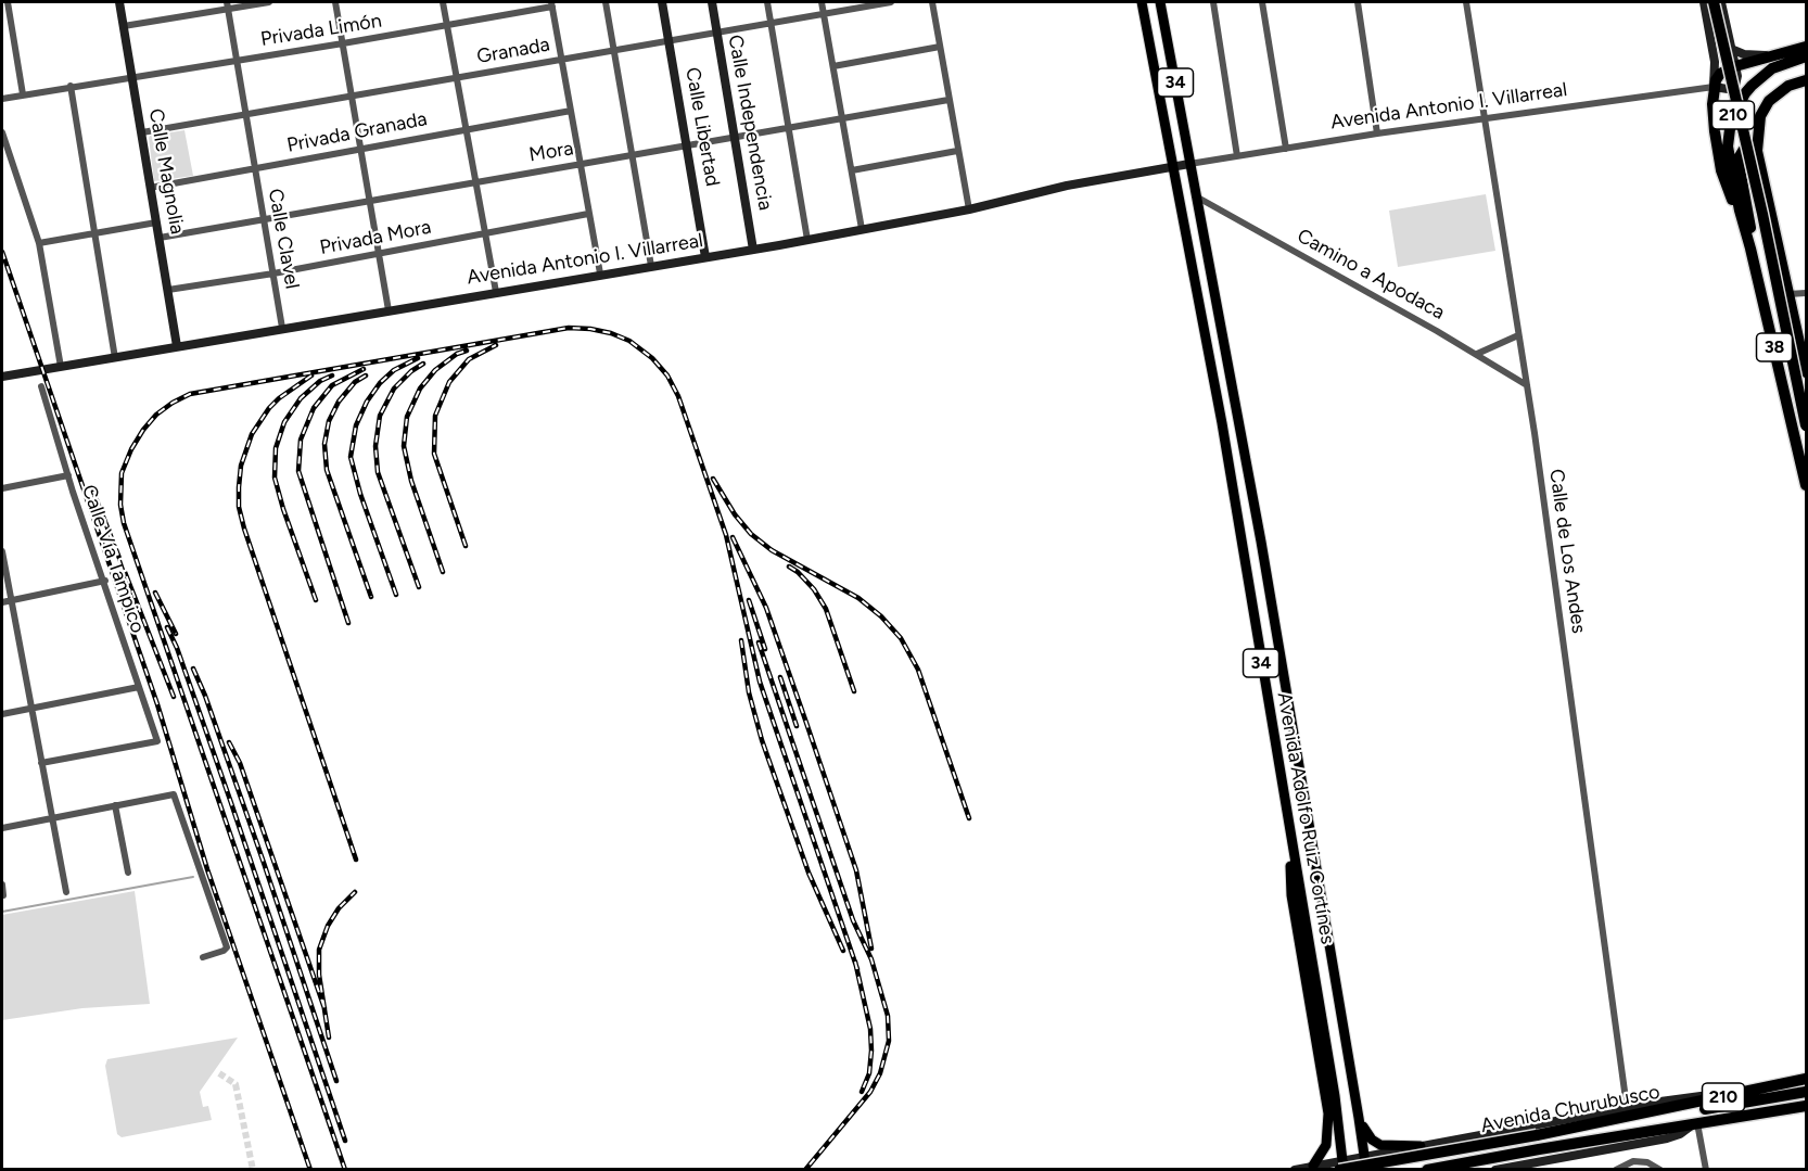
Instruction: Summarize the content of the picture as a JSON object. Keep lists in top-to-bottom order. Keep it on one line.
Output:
{"streets":{"highway":["210","38","Avenida Churubusco"],"main road":["34","Avenida Adolfo Ruiz Cortínes"],"street":["Privada Limón","Granada","Avenida Antonio I. Villarreal","Calle Independencia","Calle Libertad","Privada Granada","Mora","Calle Magnolia","Privada Mora","Calle Clavel","Camino a Apodaca","Calle de Los Andes","Calle Vía Tampico"]},"crossings":[["Privada Limón","Calle Magnolia"],["Privada Limón","Calle Clavel"],["Granada","Calle Independencia"],["Granada","Calle Libertad"],["Granada","Calle Magnolia"],["Granada","Calle Clavel"],["34","Avenida Antonio I. Villarreal"],["34","Camino a Apodaca"],["34","Avenida Adolfo Ruiz Cortínes"],["Avenida Antonio I. Villarreal","Calle Independencia"],["Avenida Antonio I. Villarreal","Calle Libertad"],["Avenida Antonio I. Villarreal","Calle Magnolia"],["Avenida Antonio I. Villarreal","Calle Clavel"],["Avenida Antonio I. Villarreal","Calle de Los Andes"],["Avenida Antonio I. Villarreal","Avenida Adolfo Ruiz Cortínes"],["210","38"],["Calle Independencia","Mora"],["Calle Libertad","Mora"],["Privada Granada","Calle Magnolia"],["Privada Granada","Calle Clavel"],["Mora","Calle Magnolia"],["Mora","Calle Clavel"],["Calle Magnolia","Privada Mora"],["Privada Mora","Calle Clavel"],["Camino a Apodaca","Calle de Los Andes"],["Camino a Apodaca","Avenida Adolfo Ruiz Cortínes"],["Avenida Adolfo Ruiz Cortínes","Avenida Churubusco"]]}
